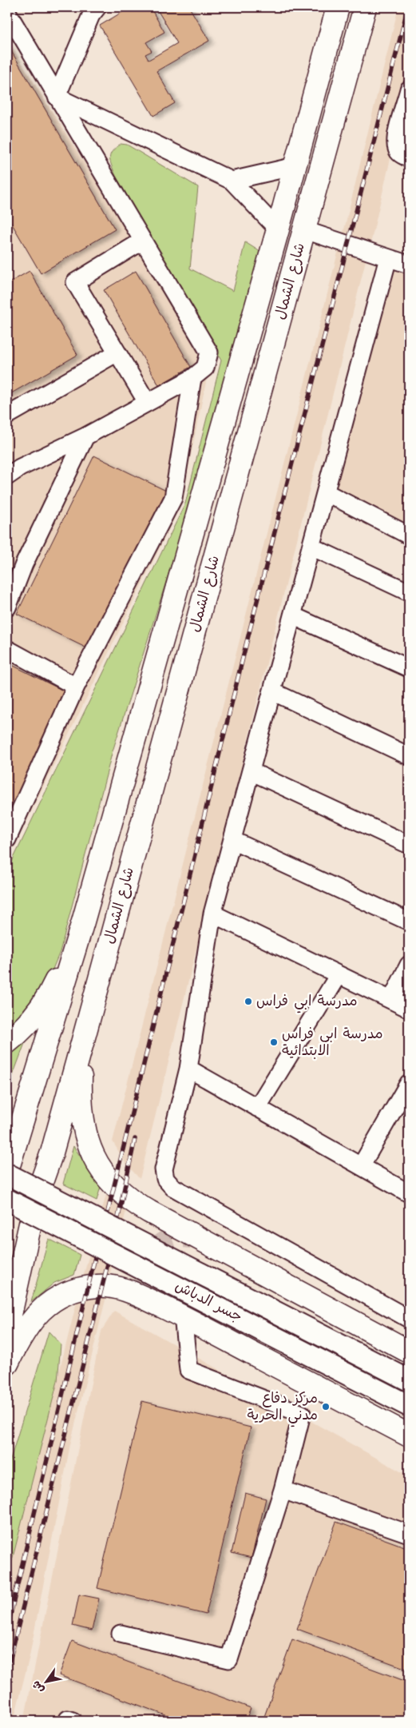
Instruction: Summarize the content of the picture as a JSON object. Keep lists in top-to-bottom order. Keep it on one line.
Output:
{"streets":{"highway":["شارع الشمال"],"main road":["جسر الدباش"]},"crossings":[["شارع الشمال","جسر الدباش"]],"places":["مدرسة ابي فراس","مدرسة ابي فراس الابتدائية","مركز دفاع مدني الحرية"],"north":"bottom left"}
